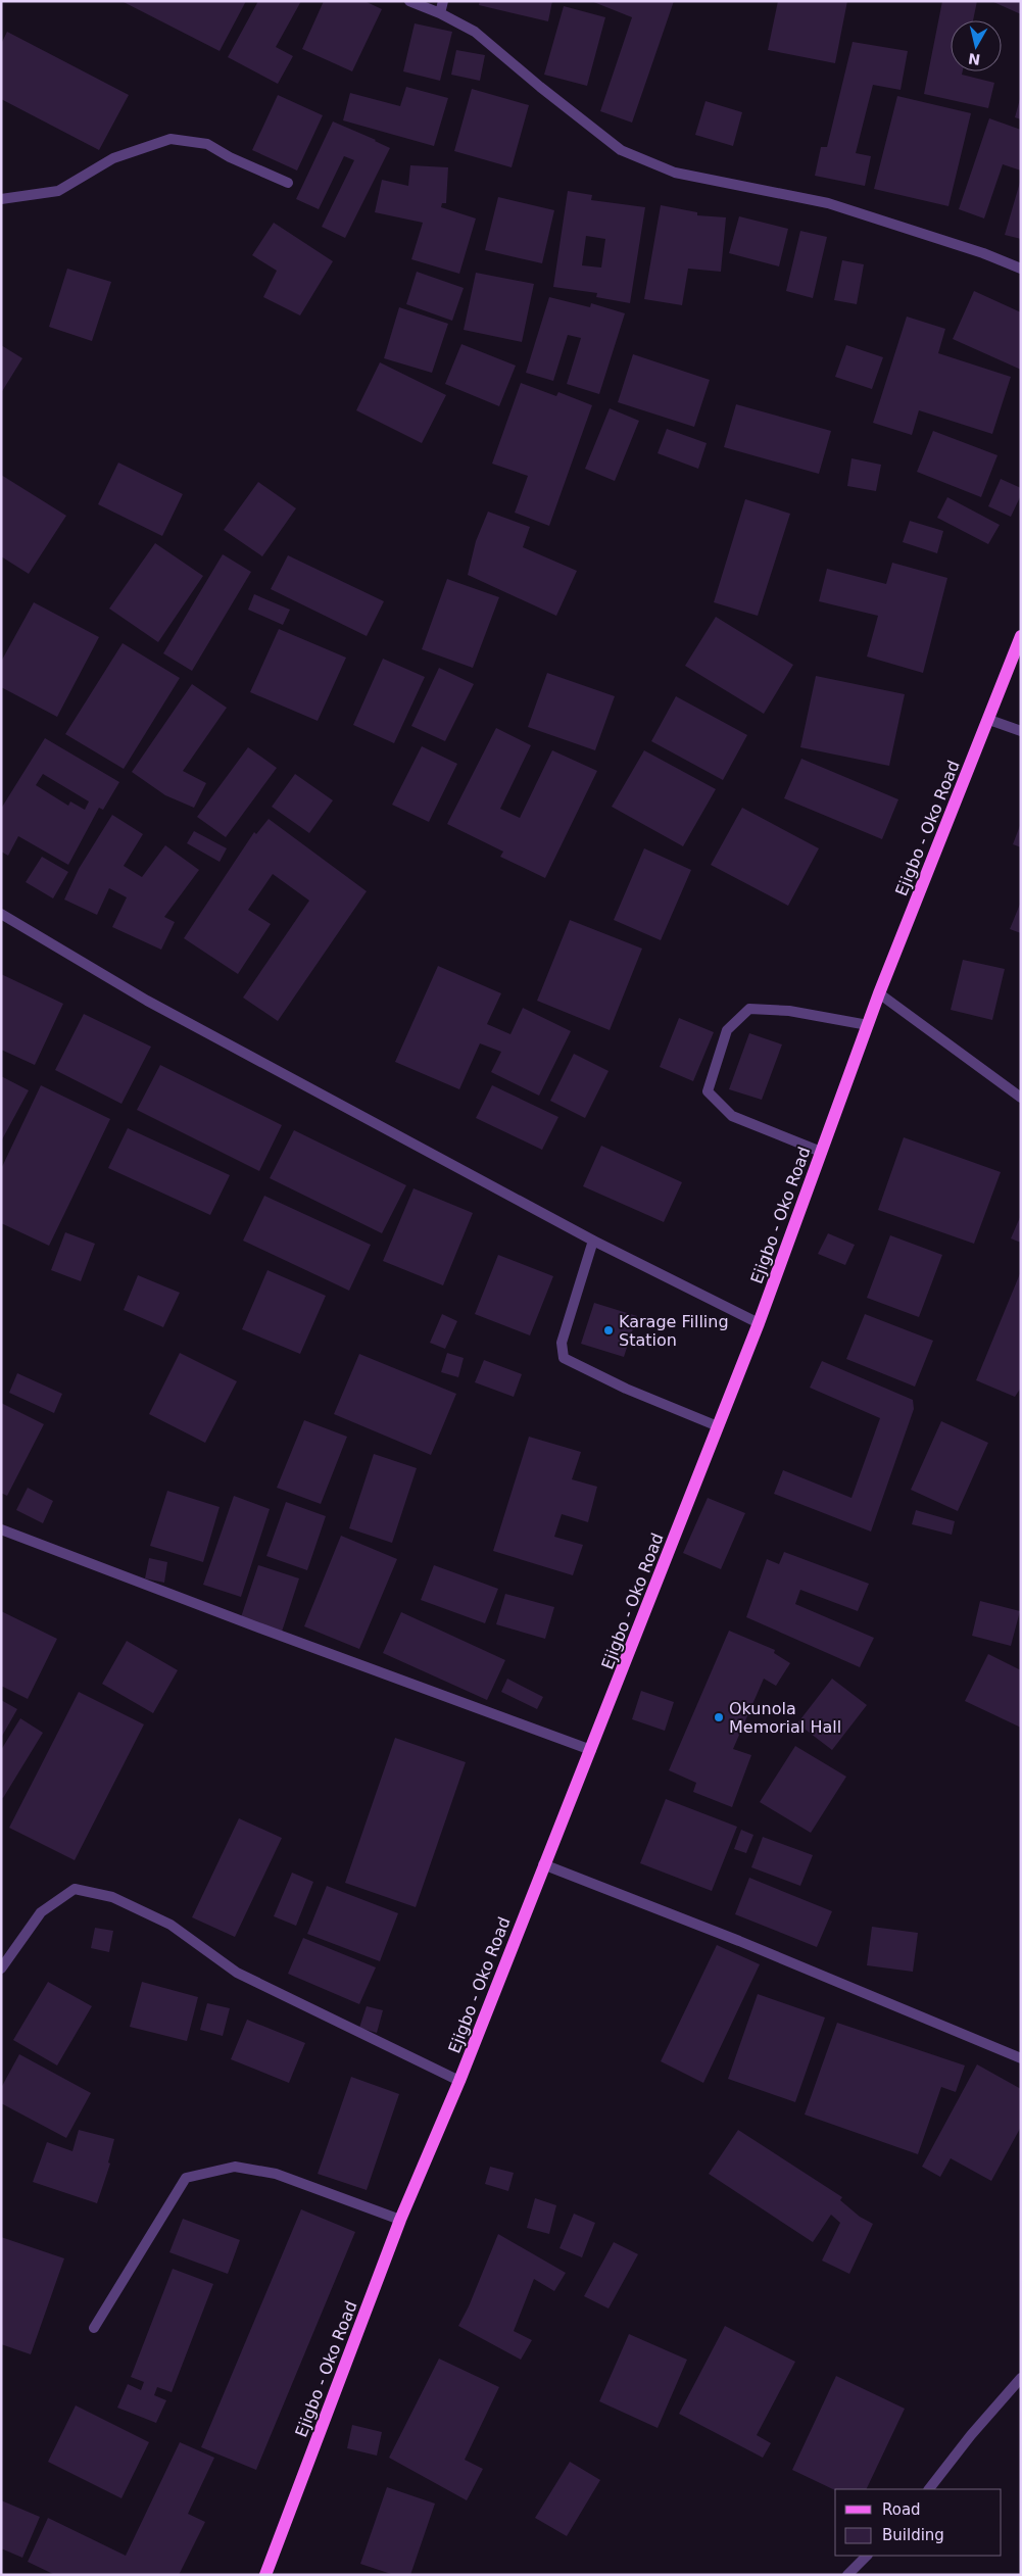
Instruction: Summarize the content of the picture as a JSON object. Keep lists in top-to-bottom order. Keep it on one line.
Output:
{"streets":{"main road":["Ejigbo - Oko Road"]},"places":["Karage Filling Station","Okunola Memorial Hall"],"legend":["Road","Building"],"north":"bottom"}
